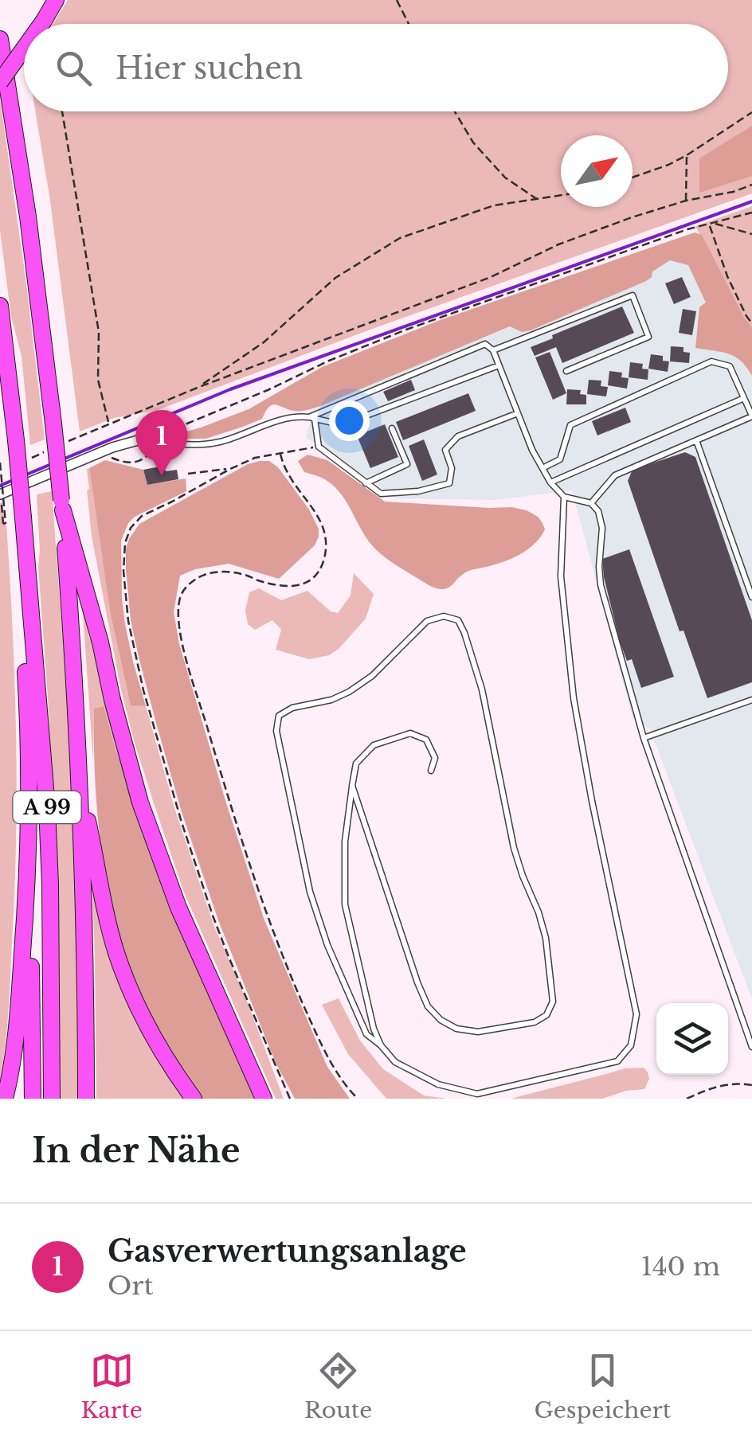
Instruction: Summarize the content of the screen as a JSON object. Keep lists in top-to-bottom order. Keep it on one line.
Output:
{"streets":{"highway":["A 99"]},"north":"top right","page":{"search":"Hier suchen","pins":"1","heading":"In der Nähe","list":[{"mark":"1","name":"Gasverwertungsanlage","note":"Ort","value":"140 m"}],"nav":["Karte","Route","Gespeichert"]}}
